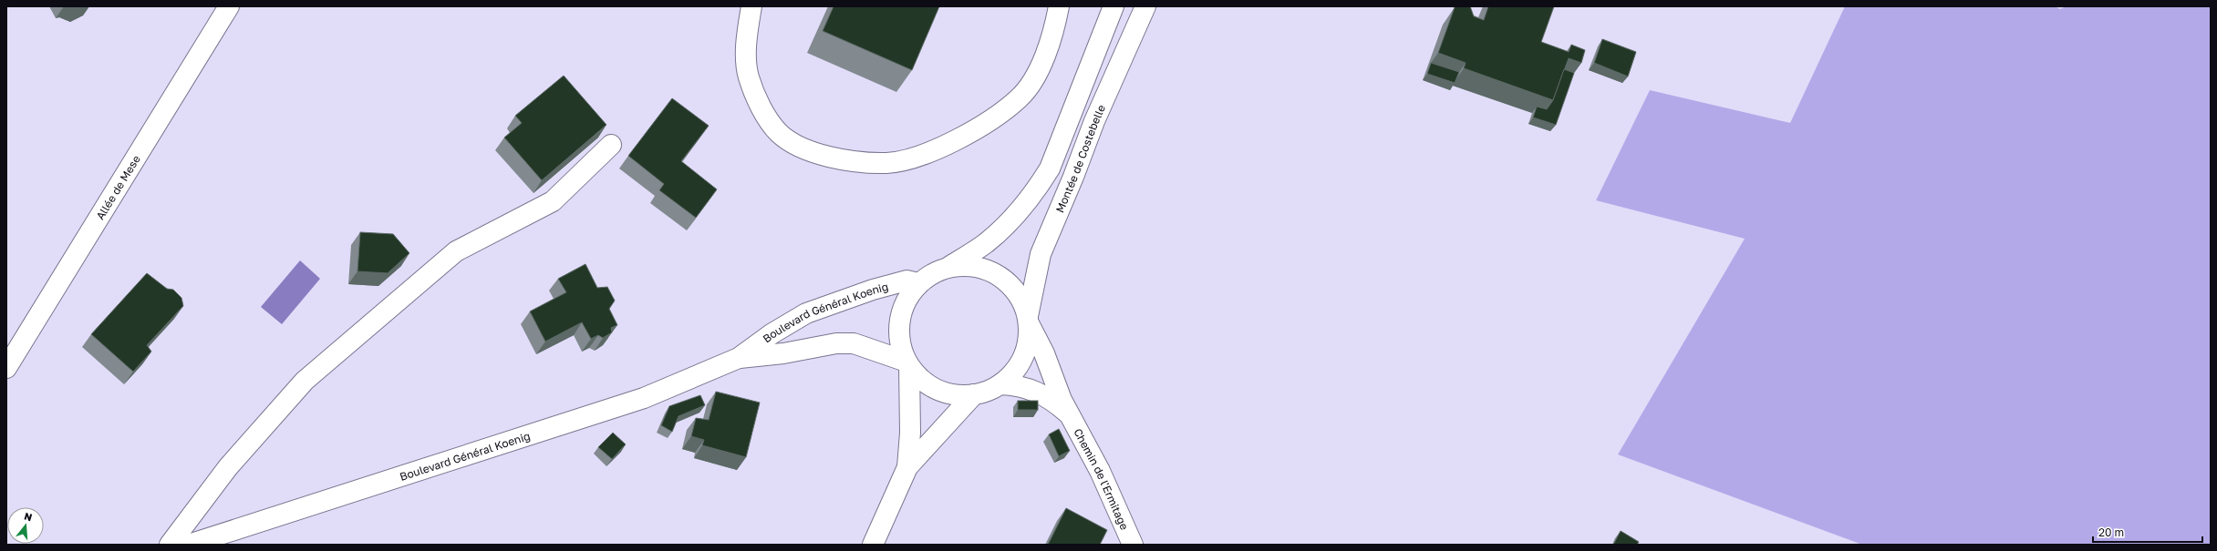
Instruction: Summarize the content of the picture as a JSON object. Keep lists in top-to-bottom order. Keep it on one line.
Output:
{"streets":{"street":["Montée de Costebelle","Allée de Mese","Boulevard Général Koenig","Chemin de l'Ermitage"]},"crossings":[["Montée de Costebelle","Boulevard Général Koenig"],["Montée de Costebelle","Chemin de l'Ermitage"],["Boulevard Général Koenig","Chemin de l'Ermitage"]],"scale_bar":"20 m","north":"top"}
